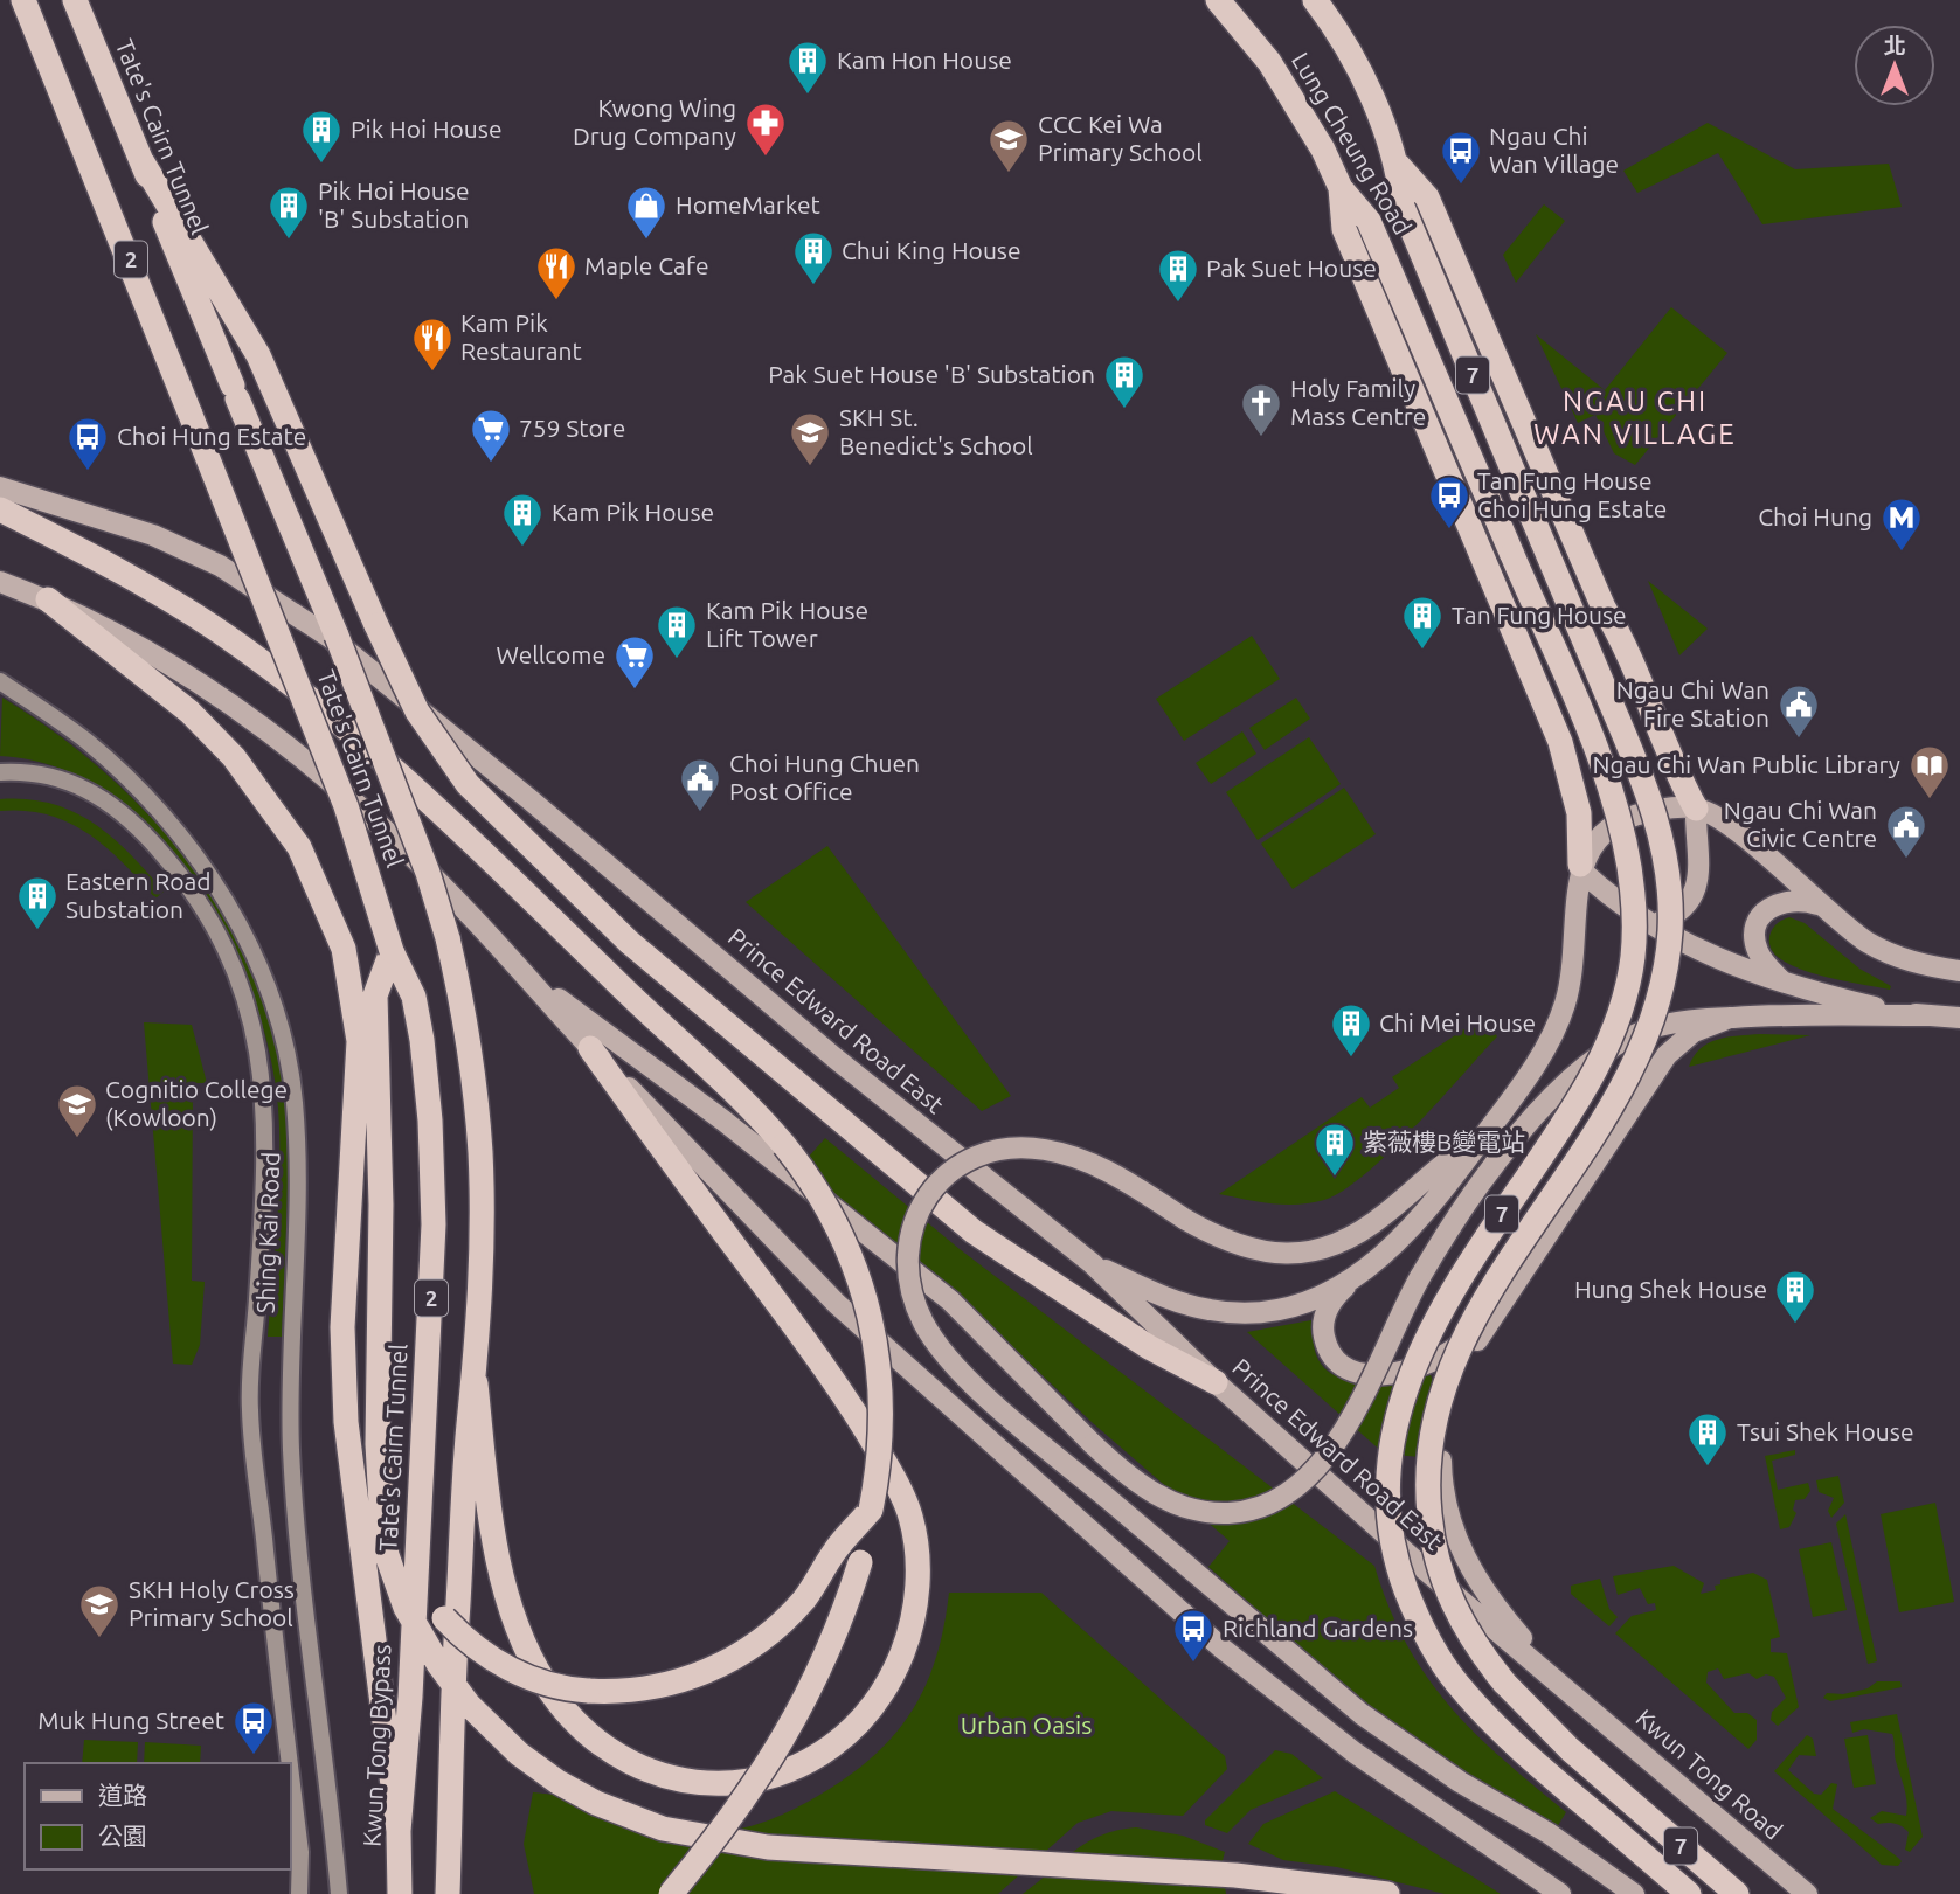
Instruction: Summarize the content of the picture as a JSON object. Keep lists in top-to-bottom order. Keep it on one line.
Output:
{"streets":{"highway":["Tate's Cairn Tunnel","Lung Cheung Road","2","7","Kwun Tong Bypass"],"main road":["Prince Edward Road East","Shing Kai Road","Kwun Tong Road"]},"crossings":[["Tate's Cairn Tunnel","Kwun Tong Bypass"],["Prince Edward Road East","Kwun Tong Road"]],"districts":["NGAU CHI WAN VILLAGE"],"parks":["Urban Oasis"],"places":{"building":["Kam Hon House","Pik Hoi House","Pik Hoi House 'B' Substation","Chui King House","Pak Suet House","Pak Suet House 'B' Substation","Kam Pik House","Tan Fung House","Kam Pik House Lift Tower","Eastern Road Substation","Chi Mei House","紫薇樓B變電站","Hung Shek House","Tsui Shek House"],"pharmacy":["Kwong Wing Drug Company"],"school or university":["CCC Kei Wa Primary School","SKH St. Benedict's School","Cognitio College (Kowloon)","SKH Holy Cross Primary School"],"bus stop":["Ngau Chi Wan Village","Choi Hung Estate","Tan Fung House Choi Hung Estate","Richland Gardens","Muk Hung Street"],"shop":["HomeMarket"],"restaurant":["Maple Cafe","Kam Pik Restaurant"],"church":["Holy Family Mass Centre"],"supermarket":["759 Store","Wellcome"],"metro station":["Choi Hung"],"public building":["Ngau Chi Wan Fire Station","Choi Hung Chuen Post Office","Ngau Chi Wan Civic Centre"],"library":["Ngau Chi Wan Public Library"]},"legend":["道路","公園"],"north":"top"}
